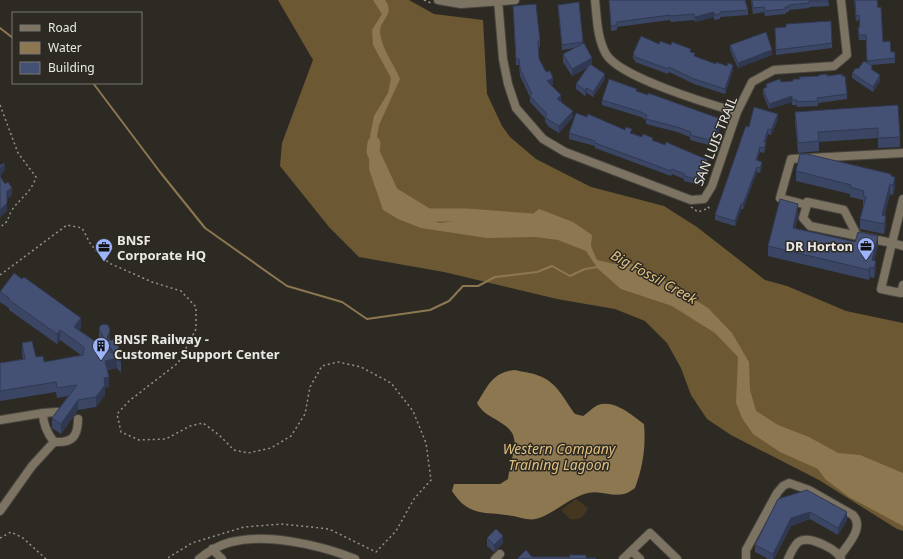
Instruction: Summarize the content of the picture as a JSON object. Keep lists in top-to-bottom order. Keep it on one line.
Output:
{"streets":{"street":["SAN LUIS TRAIL"]},"water":["Big Fossil Creek","Western Company Training Lagoon"],"places":{"office":["DR Horton","BNSF Corporate HQ"],"building":["BNSF Railway - Customer Support Center"]},"legend":["Road","Water","Building"]}
